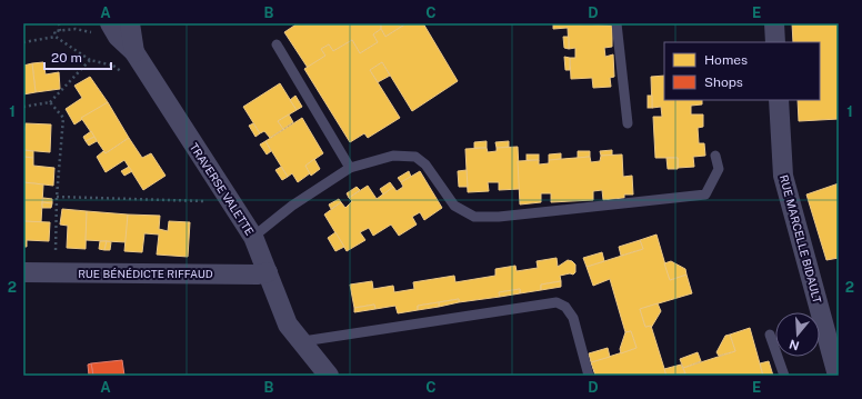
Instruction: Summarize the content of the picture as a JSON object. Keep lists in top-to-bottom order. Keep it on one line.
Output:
{"streets":{"street":["TRAVERSE VALETTE","RUE MARCELLE BIDAULT","RUE BÉNÉDICTE RIFFAUD"]},"crossings":[["TRAVERSE VALETTE","RUE BÉNÉDICTE RIFFAUD"]],"legend":["Homes","Shops"],"scale_bar":"20 m","north":"bottom","grid":{"columns":["A","B","C","D","E"],"rows":["1","2"]}}
